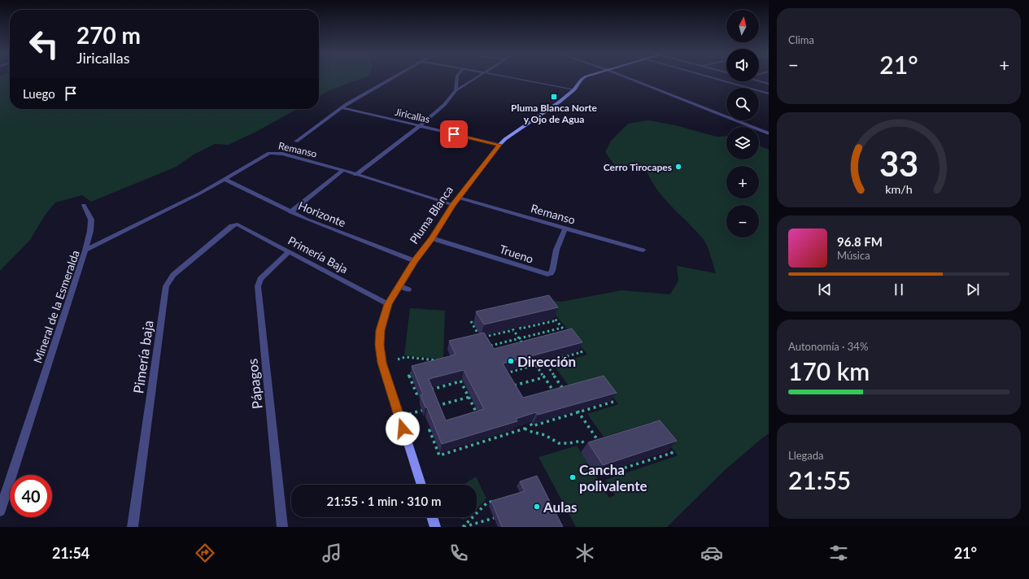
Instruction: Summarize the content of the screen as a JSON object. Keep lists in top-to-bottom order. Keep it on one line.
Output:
{"streets":{"street":["Jiricallas","Remanso","Horizonte","Pluma Blanca","Trueno","Primería Baja","Mineral de la Esmeralda","Pimería baja","Pápagos"]},"crossings":[["Jiricallas","Pluma Blanca"],["Remanso","Pluma Blanca"],["Remanso","Trueno"],["Remanso","Mineral de la Esmeralda"],["Horizonte","Pluma Blanca"],["Horizonte","Mineral de la Esmeralda"],["Pluma Blanca","Trueno"],["Pluma Blanca","Primería Baja"],["Primería Baja","Pimería baja"],["Primería Baja","Pápagos"]],"places":{"transit":["Pluma Blanca Norte y Ojo de Agua"],"other":["Cerro Tirocapes","Dirección","Cancha polivalente","Aulas"]},"north":"top","page":{"tile":["Clima",["Autonomía · 34%","170 km"],["Llegada","21:55"]],"map_buttons":["+","−"],"turn":["270 m","Jiricallas"],"heat":["−","21°","+"],"then":"Luego","song":["96.8 FM","Música"],"limit":"40","trip":"21:55 · 1 min · 310 m","tabs":["21:54","21°"],"gauge":["33","km/h"]}}
